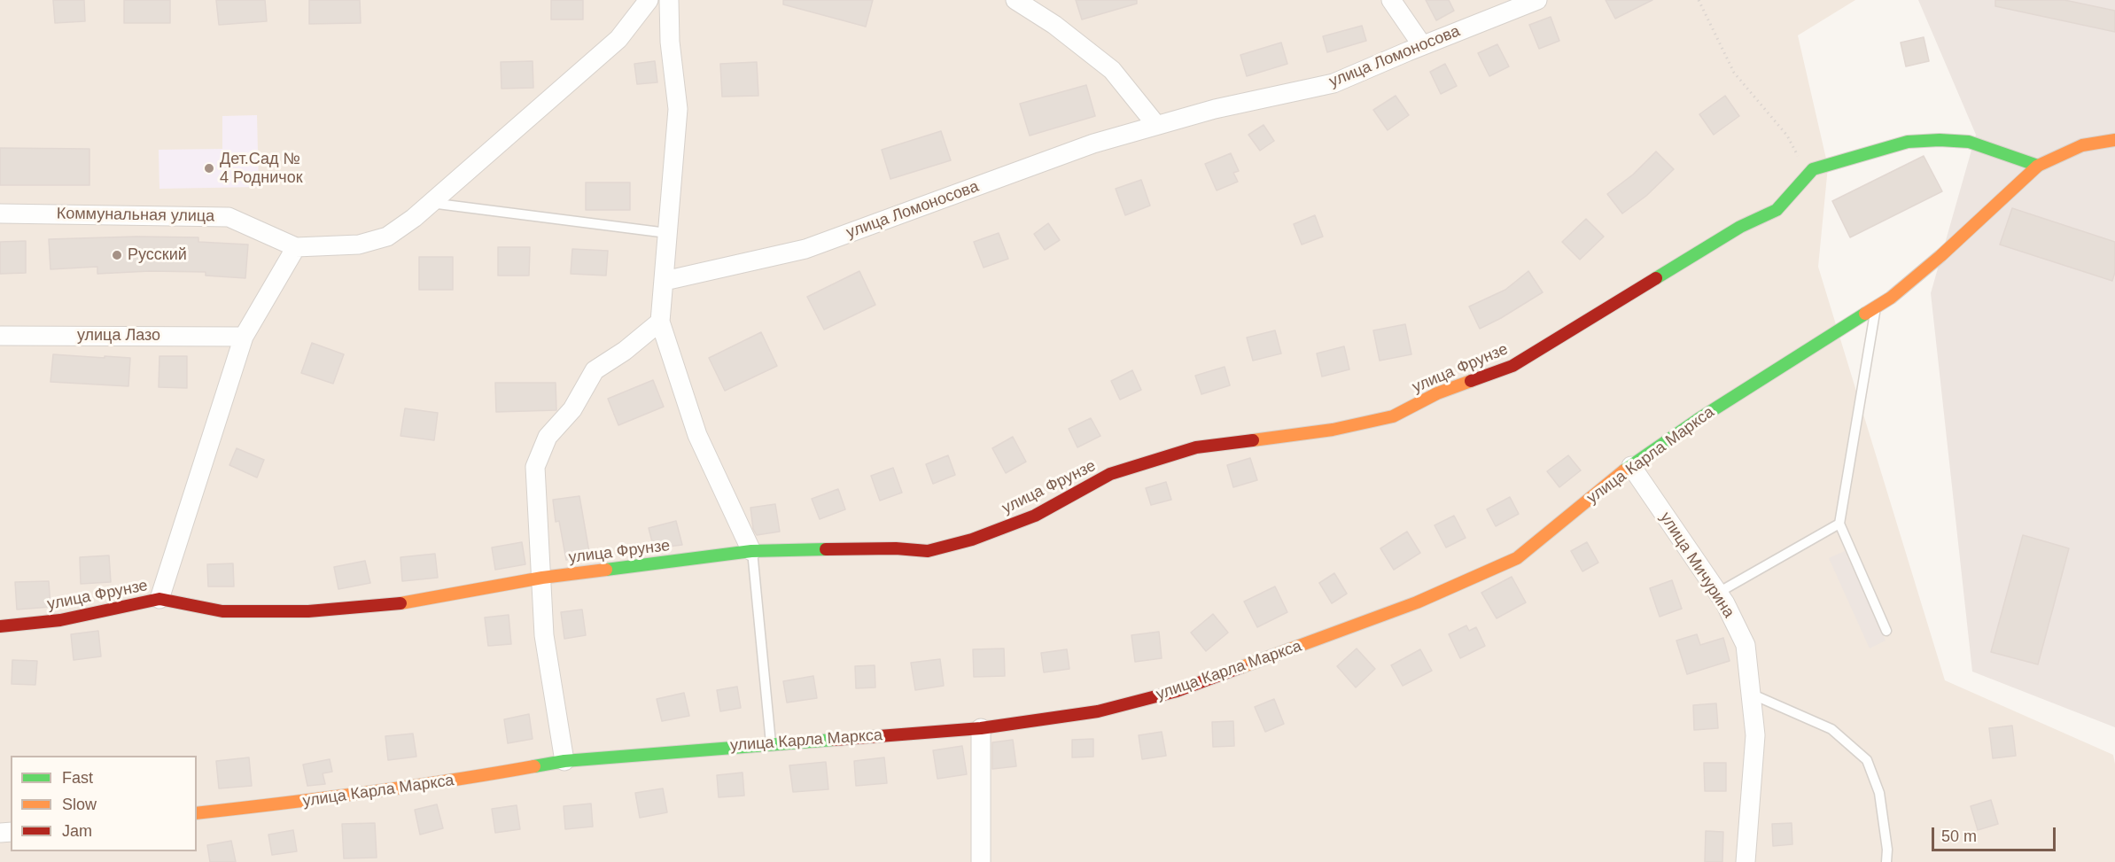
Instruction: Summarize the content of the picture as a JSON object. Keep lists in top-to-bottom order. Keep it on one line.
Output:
{"streets":{"street":["улица Ломоносова","Коммунальная улица","улица Лазо","улица Фрунзе","улица Карла Маркса","улица Мичурина"]},"crossings":[["улица Фрунзе","улица Карла Маркса"],["улица Карла Маркса","улица Мичурина"]],"places":["Дет.Сад № 4 Родничок","Русский"],"legend":["Fast","Slow","Jam"],"scale_bar":"50 m"}
